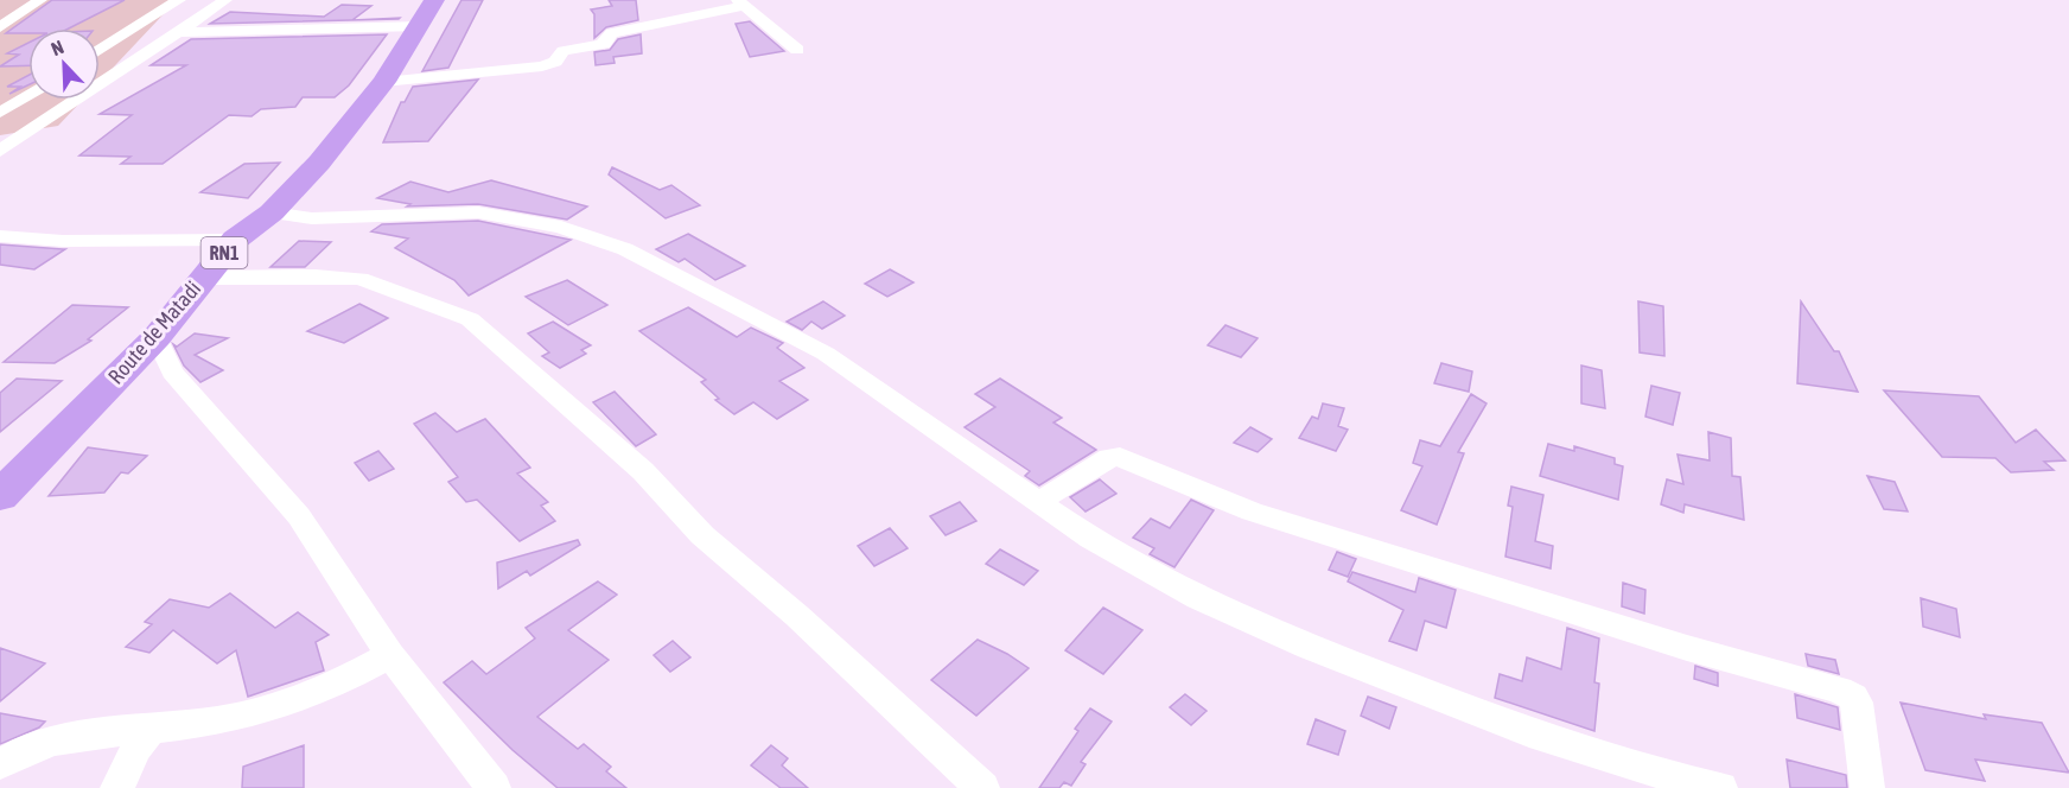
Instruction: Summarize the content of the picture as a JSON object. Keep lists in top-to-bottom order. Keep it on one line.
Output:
{"streets":{"highway":["RN1","Route de Matadi"]},"north":"top left"}
